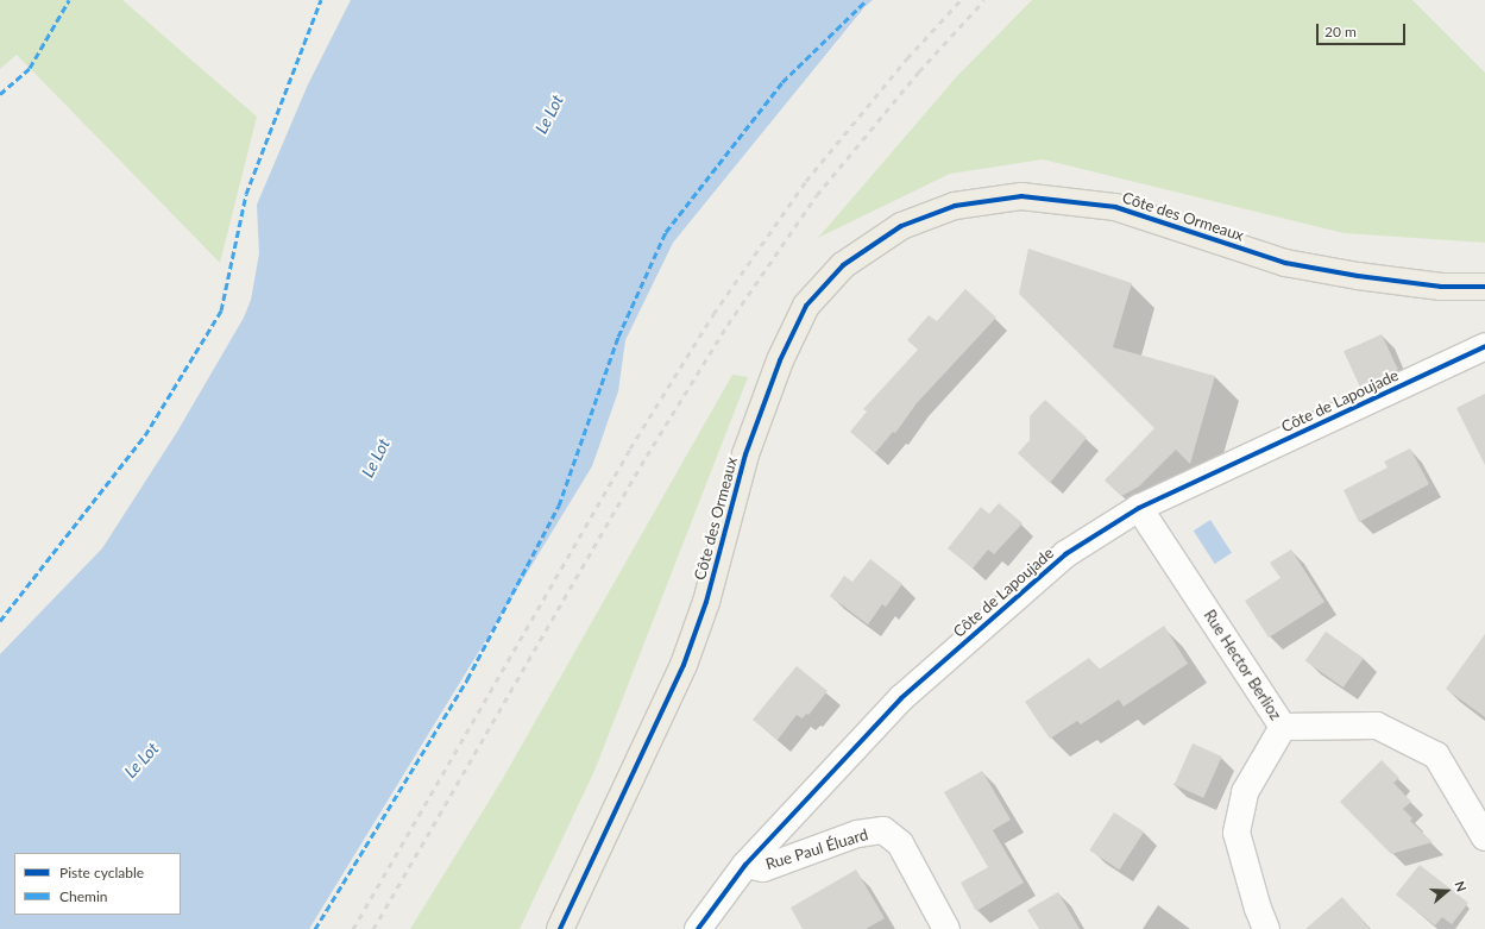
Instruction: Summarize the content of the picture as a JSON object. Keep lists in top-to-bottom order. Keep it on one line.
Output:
{"streets":{"main road":["Côte des Ormeaux"],"street":["Côte de Lapoujade","Rue Hector Berlioz","Rue Paul Éluard"]},"crossings":[["Côte de Lapoujade","Rue Hector Berlioz"],["Côte de Lapoujade","Rue Paul Éluard"]],"water":["Le Lot"],"legend":["Piste cyclable","Chemin"],"scale_bar":"20 m","north":"right"}
